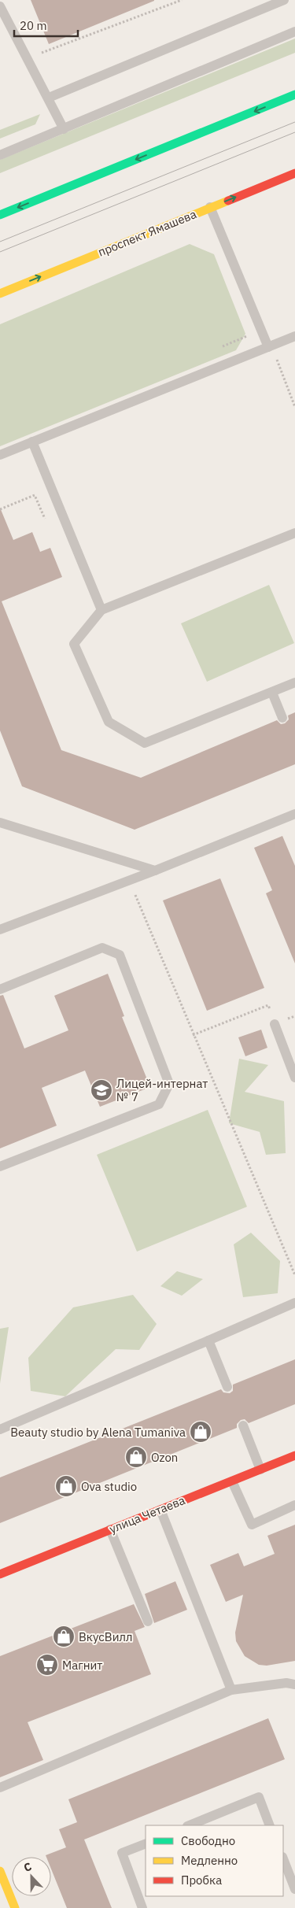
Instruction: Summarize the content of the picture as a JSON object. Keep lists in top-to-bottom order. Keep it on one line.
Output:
{"streets":{"main road":["проспект Ямашева","улица Четаева"]},"places":{"school or university":["Лицей-интернат № 7"],"shop":["Beauty studio by Alena Tumaniva","Ozon","Ova studio","ВкусВилл"],"supermarket":["Магнит"]},"legend":["Свободно","Медленно","Пробка"],"scale_bar":"20 m","north":"top"}
